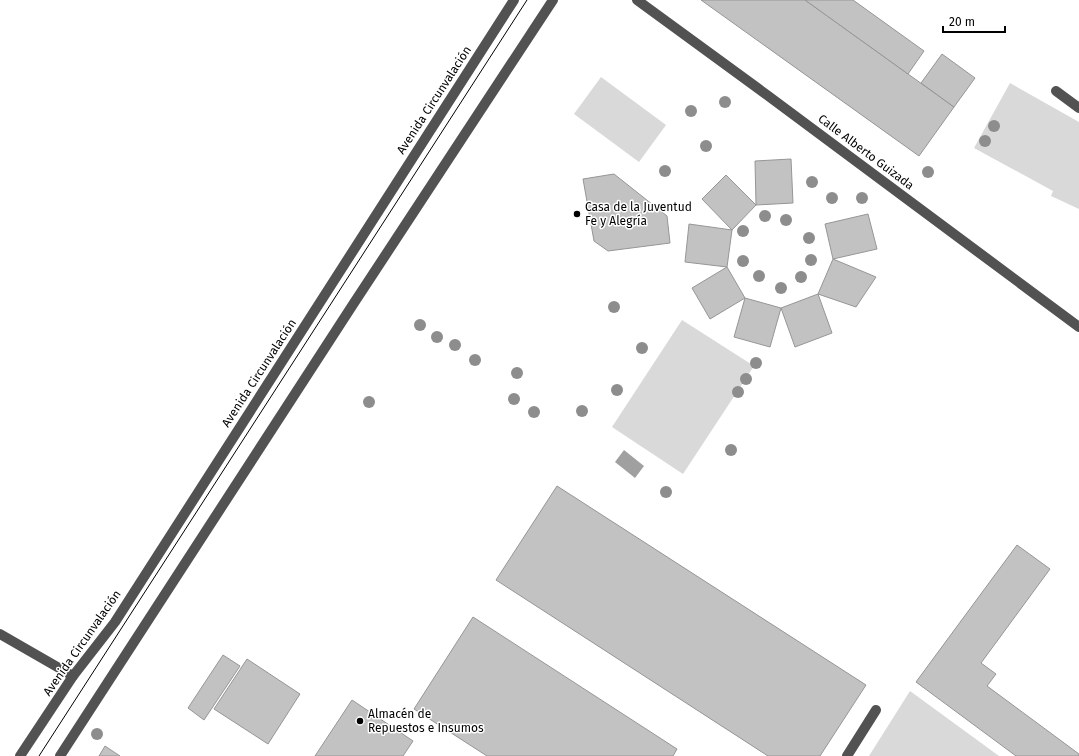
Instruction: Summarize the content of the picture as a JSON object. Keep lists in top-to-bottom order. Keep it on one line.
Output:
{"streets":{"street":["Avenida Circunvalación","Calle Alberto Guizada"]},"places":["Casa de la Juventud Fe y Alegría","Almacén de Repuestos e Insumos"],"scale_bar":"20 m"}
